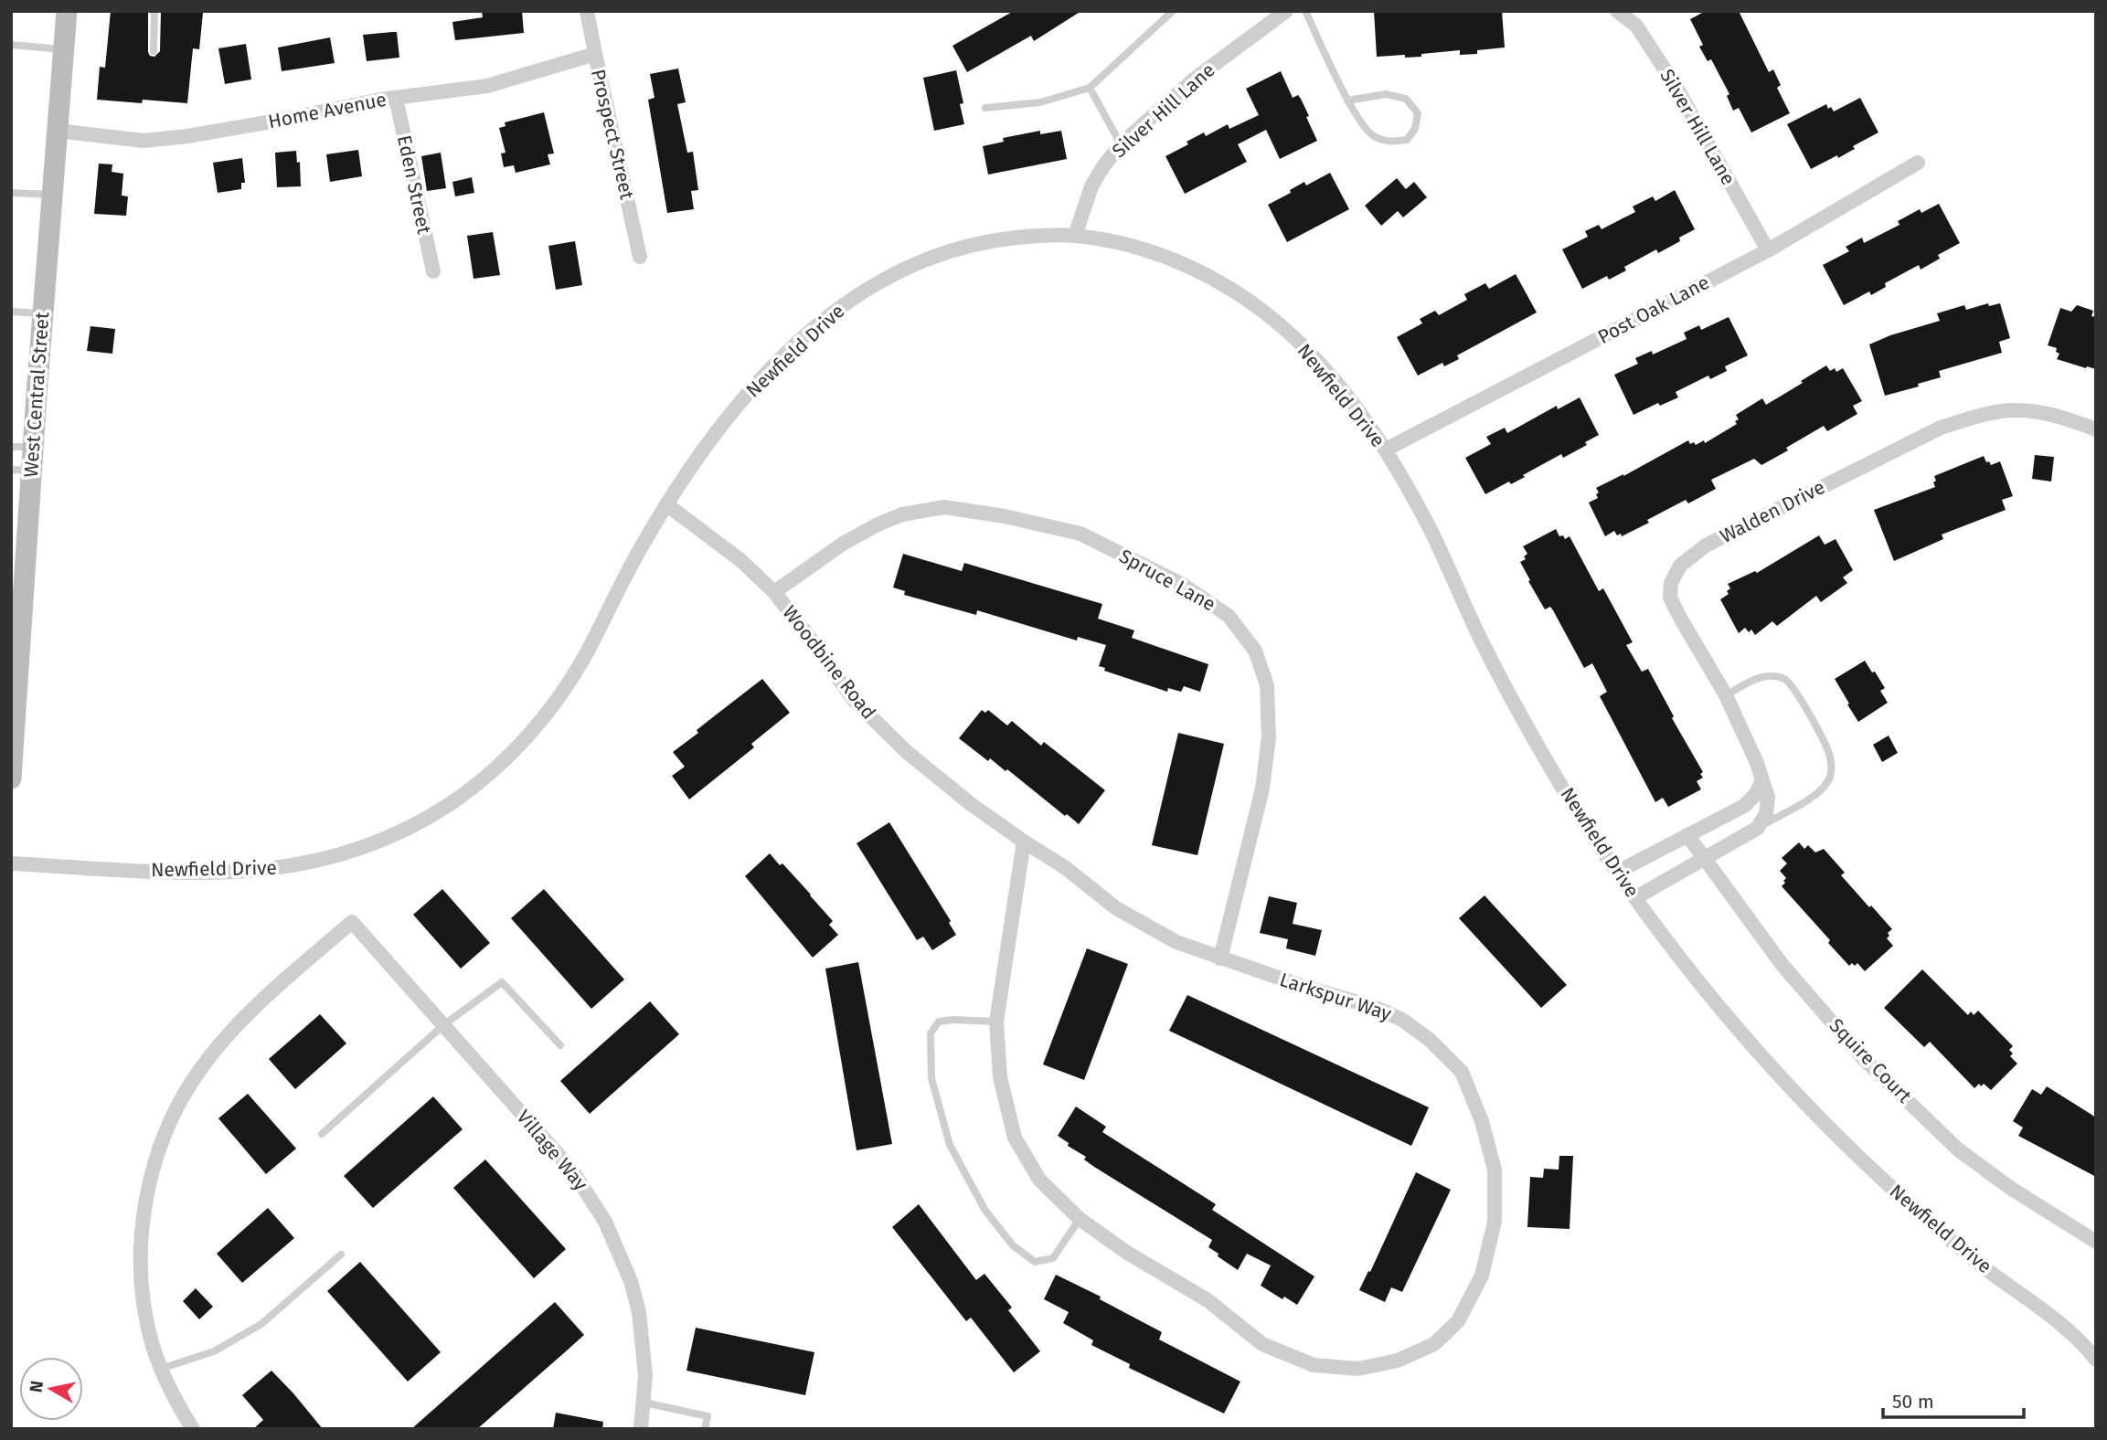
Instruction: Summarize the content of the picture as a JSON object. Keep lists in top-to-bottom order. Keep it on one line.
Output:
{"streets":{"main road":["West Central Street"],"street":["Home Avenue","Silver Hill Lane","Prospect Street","Eden Street","Post Oak Lane","Newfield Drive","Walden Drive","Spruce Lane","Woodbine Road","Larkspur Way","Squire Court","Village Way"]},"crossings":[["Home Avenue","Prospect Street"],["Home Avenue","Eden Street"],["Home Avenue","West Central Street"],["Silver Hill Lane","Post Oak Lane"],["Silver Hill Lane","Newfield Drive"],["Post Oak Lane","Newfield Drive"],["Newfield Drive","Woodbine Road"],["Spruce Lane","Woodbine Road"],["Spruce Lane","Larkspur Way"],["Woodbine Road","Larkspur Way"]],"scale_bar":"50 m","north":"left"}
